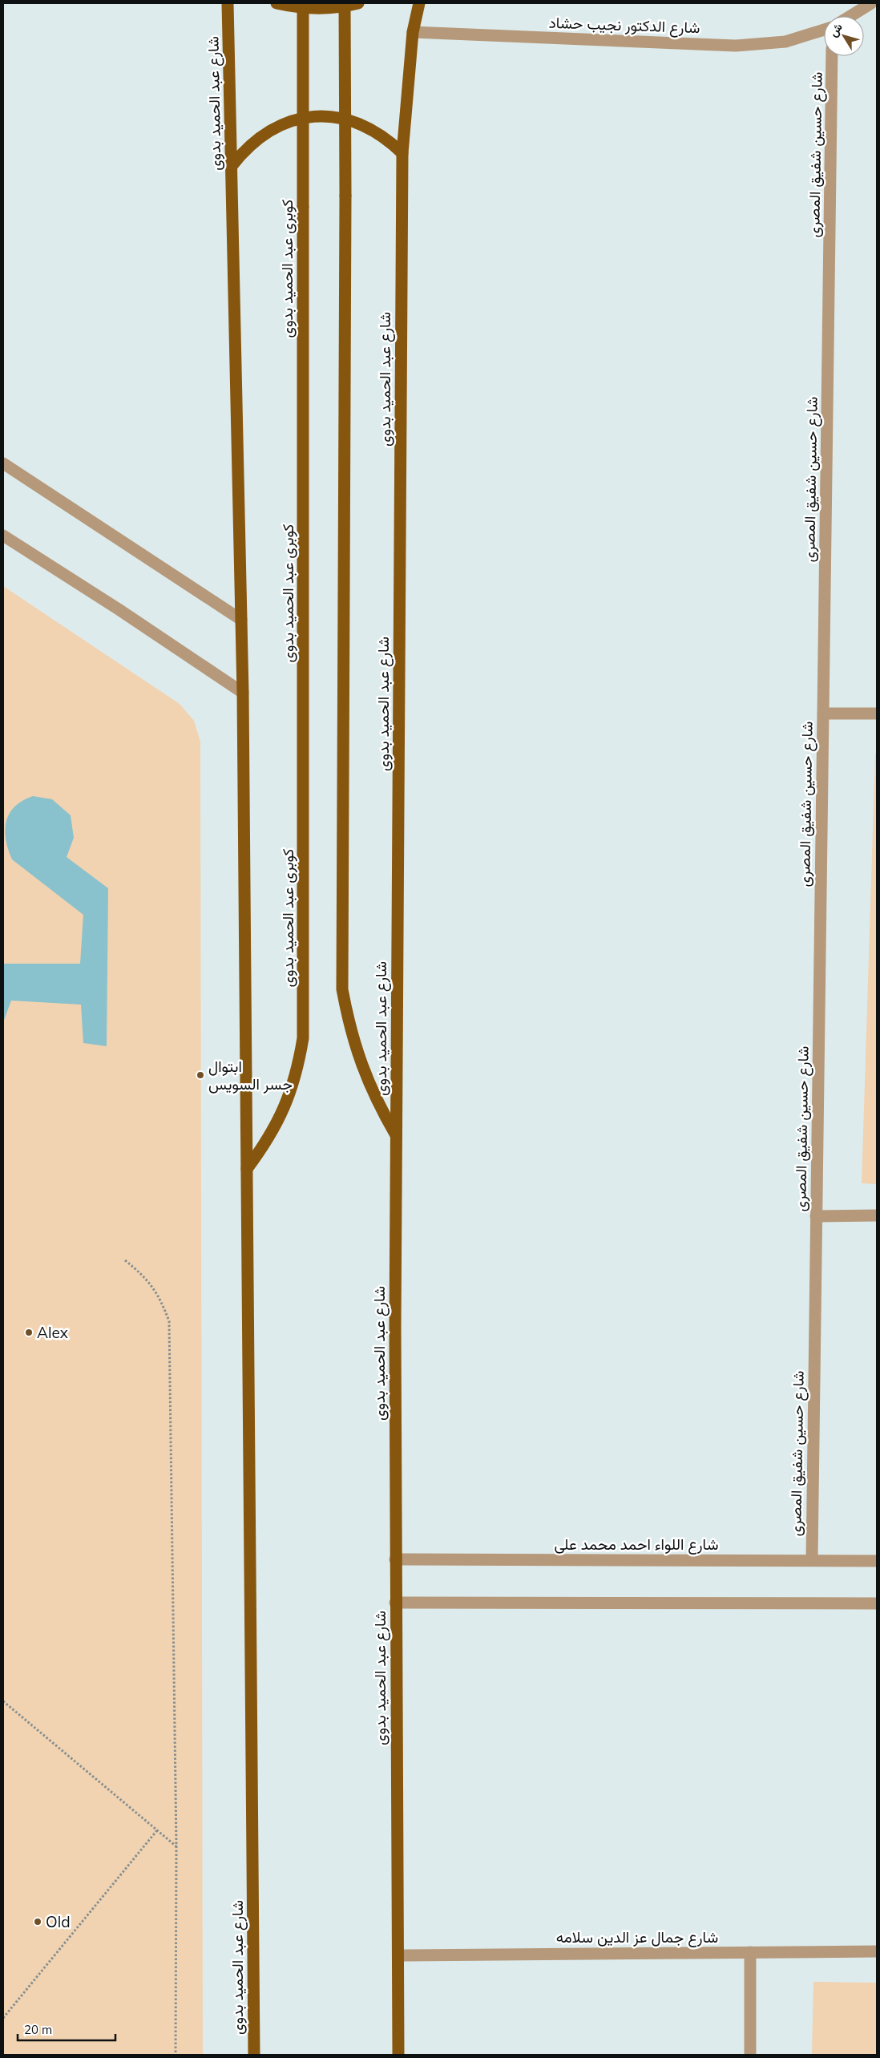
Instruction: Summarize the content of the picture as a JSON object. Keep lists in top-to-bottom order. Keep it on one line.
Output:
{"streets":{"main road":["شارع عبد الحميد بدوى","كوبرى عبد الحميد بدوى"],"street":["شارع الدكتور نجيب حشاد","شارع حسين شفيق المصرى","شارع اللواء احمد محمد على","شارع جمال عز الدين سلامه"]},"crossings":[["شارع الدكتور نجيب حشاد","شارع عبد الحميد بدوى"],["شارع عبد الحميد بدوى","كوبرى عبد الحميد بدوى"],["شارع عبد الحميد بدوى","شارع اللواء احمد محمد على"],["شارع عبد الحميد بدوى","شارع جمال عز الدين سلامه"],["شارع حسين شفيق المصرى","شارع اللواء احمد محمد على"]],"places":["ابتوال جسر السويس","Alex","Old"],"scale_bar":"20 m","north":"top left"}
